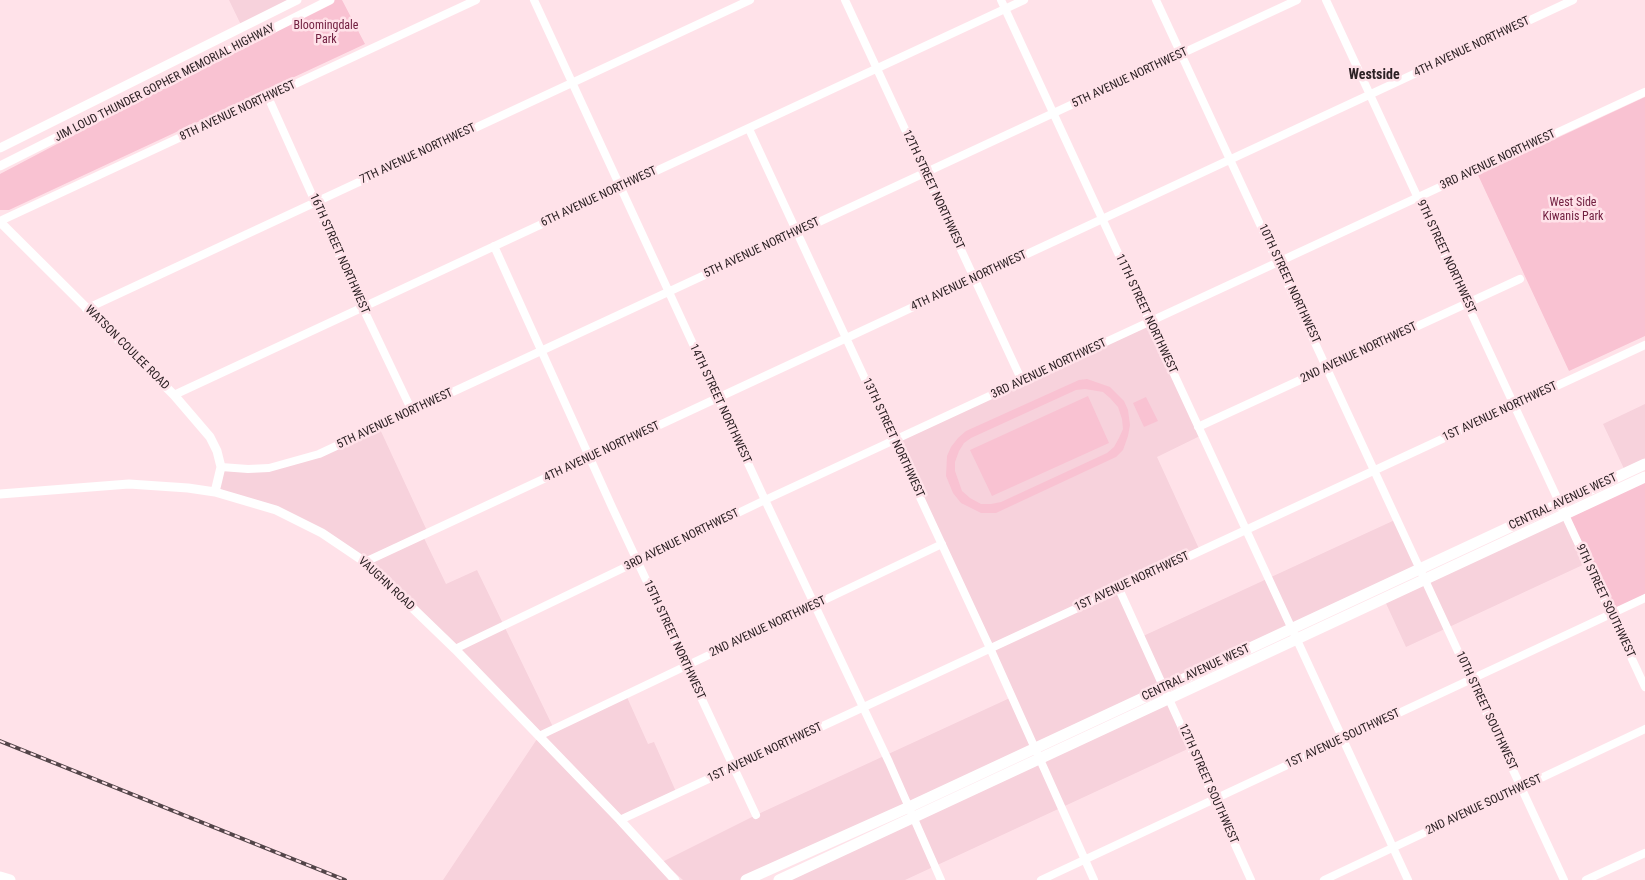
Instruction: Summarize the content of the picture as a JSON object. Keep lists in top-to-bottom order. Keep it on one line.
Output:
{"streets":{"highway":["CENTRAL AVENUE WEST"],"main road":["JIM LOUD THUNDER GOPHER MEMORIAL HIGHWAY","WATSON COULEE ROAD","VAUGHN ROAD"],"street":["4TH AVENUE NORTHWEST","5TH AVENUE NORTHWEST","8TH AVENUE NORTHWEST","7TH AVENUE NORTHWEST","3RD AVENUE NORTHWEST","12TH STREET NORTHWEST","6TH AVENUE NORTHWEST","16TH STREET NORTHWEST","9TH STREET NORTHWEST","10TH STREET NORTHWEST","11TH STREET NORTHWEST","2ND AVENUE NORTHWEST","14TH STREET NORTHWEST","1ST AVENUE NORTHWEST","13TH STREET NORTHWEST","9TH STREET SOUTHWEST","15TH STREET NORTHWEST","10TH STREET SOUTHWEST","1ST AVENUE SOUTHWEST","12TH STREET SOUTHWEST","2ND AVENUE SOUTHWEST"]},"crossings":[["4TH AVENUE NORTHWEST","12TH STREET NORTHWEST"],["4TH AVENUE NORTHWEST","9TH STREET NORTHWEST"],["4TH AVENUE NORTHWEST","10TH STREET NORTHWEST"],["4TH AVENUE NORTHWEST","11TH STREET NORTHWEST"],["4TH AVENUE NORTHWEST","14TH STREET NORTHWEST"],["4TH AVENUE NORTHWEST","13TH STREET NORTHWEST"],["4TH AVENUE NORTHWEST","VAUGHN ROAD"],["4TH AVENUE NORTHWEST","15TH STREET NORTHWEST"],["5TH AVENUE NORTHWEST","12TH STREET NORTHWEST"],["5TH AVENUE NORTHWEST","16TH STREET NORTHWEST"],["5TH AVENUE NORTHWEST","10TH STREET NORTHWEST"],["5TH AVENUE NORTHWEST","11TH STREET NORTHWEST"],["5TH AVENUE NORTHWEST","WATSON COULEE ROAD"],["5TH AVENUE NORTHWEST","14TH STREET NORTHWEST"],["5TH AVENUE NORTHWEST","13TH STREET NORTHWEST"],["5TH AVENUE NORTHWEST","15TH STREET NORTHWEST"],["8TH AVENUE NORTHWEST","16TH STREET NORTHWEST"],["8TH AVENUE NORTHWEST","WATSON COULEE ROAD"],["7TH AVENUE NORTHWEST","16TH STREET NORTHWEST"],["7TH AVENUE NORTHWEST","WATSON COULEE ROAD"],["7TH AVENUE NORTHWEST","14TH STREET NORTHWEST"],["3RD AVENUE NORTHWEST","12TH STREET NORTHWEST"],["3RD AVENUE NORTHWEST","9TH STREET NORTHWEST"],["3RD AVENUE NORTHWEST","10TH STREET NORTHWEST"],["3RD AVENUE NORTHWEST","11TH STREET NORTHWEST"],["3RD AVENUE NORTHWEST","14TH STREET NORTHWEST"],["3RD AVENUE NORTHWEST","13TH STREET NORTHWEST"],["3RD AVENUE NORTHWEST","VAUGHN ROAD"],["3RD AVENUE NORTHWEST","15TH STREET NORTHWEST"],["12TH STREET NORTHWEST","6TH AVENUE NORTHWEST"],["6TH AVENUE NORTHWEST","16TH STREET NORTHWEST"],["6TH AVENUE NORTHWEST","11TH STREET NORTHWEST"],["6TH AVENUE NORTHWEST","WATSON COULEE ROAD"],["6TH AVENUE NORTHWEST","14TH STREET NORTHWEST"],["6TH AVENUE NORTHWEST","13TH STREET NORTHWEST"],["6TH AVENUE NORTHWEST","15TH STREET NORTHWEST"],["9TH STREET NORTHWEST","2ND AVENUE NORTHWEST"],["9TH STREET NORTHWEST","1ST AVENUE NORTHWEST"],["9TH STREET NORTHWEST","CENTRAL AVENUE WEST"],["9TH STREET NORTHWEST","9TH STREET SOUTHWEST"],["10TH STREET NORTHWEST","2ND AVENUE NORTHWEST"],["10TH STREET NORTHWEST","1ST AVENUE NORTHWEST"],["10TH STREET NORTHWEST","CENTRAL AVENUE WEST"],["10TH STREET NORTHWEST","10TH STREET SOUTHWEST"],["11TH STREET NORTHWEST","2ND AVENUE NORTHWEST"],["11TH STREET NORTHWEST","1ST AVENUE NORTHWEST"],["11TH STREET NORTHWEST","CENTRAL AVENUE WEST"],["11TH STREET NORTHWEST","1ST AVENUE SOUTHWEST"],["11TH STREET NORTHWEST","2ND AVENUE SOUTHWEST"],["WATSON COULEE ROAD","VAUGHN ROAD"],["2ND AVENUE NORTHWEST","14TH STREET NORTHWEST"],["2ND AVENUE NORTHWEST","13TH STREET NORTHWEST"],["2ND AVENUE NORTHWEST","VAUGHN ROAD"],["2ND AVENUE NORTHWEST","15TH STREET NORTHWEST"],["14TH STREET NORTHWEST","1ST AVENUE NORTHWEST"],["14TH STREET NORTHWEST","CENTRAL AVENUE WEST"],["1ST AVENUE NORTHWEST","13TH STREET NORTHWEST"],["1ST AVENUE NORTHWEST","VAUGHN ROAD"],["1ST AVENUE NORTHWEST","15TH STREET NORTHWEST"],["13TH STREET NORTHWEST","CENTRAL AVENUE WEST"],["13TH STREET NORTHWEST","1ST AVENUE SOUTHWEST"],["CENTRAL AVENUE WEST","9TH STREET SOUTHWEST"],["CENTRAL AVENUE WEST","10TH STREET SOUTHWEST"],["CENTRAL AVENUE WEST","12TH STREET SOUTHWEST"],["9TH STREET SOUTHWEST","1ST AVENUE SOUTHWEST"],["10TH STREET SOUTHWEST","1ST AVENUE SOUTHWEST"],["10TH STREET SOUTHWEST","2ND AVENUE SOUTHWEST"],["1ST AVENUE SOUTHWEST","12TH STREET SOUTHWEST"]],"districts":["Westside"],"parks":["Bloomingdale Park","West Side Kiwanis Park"]}
